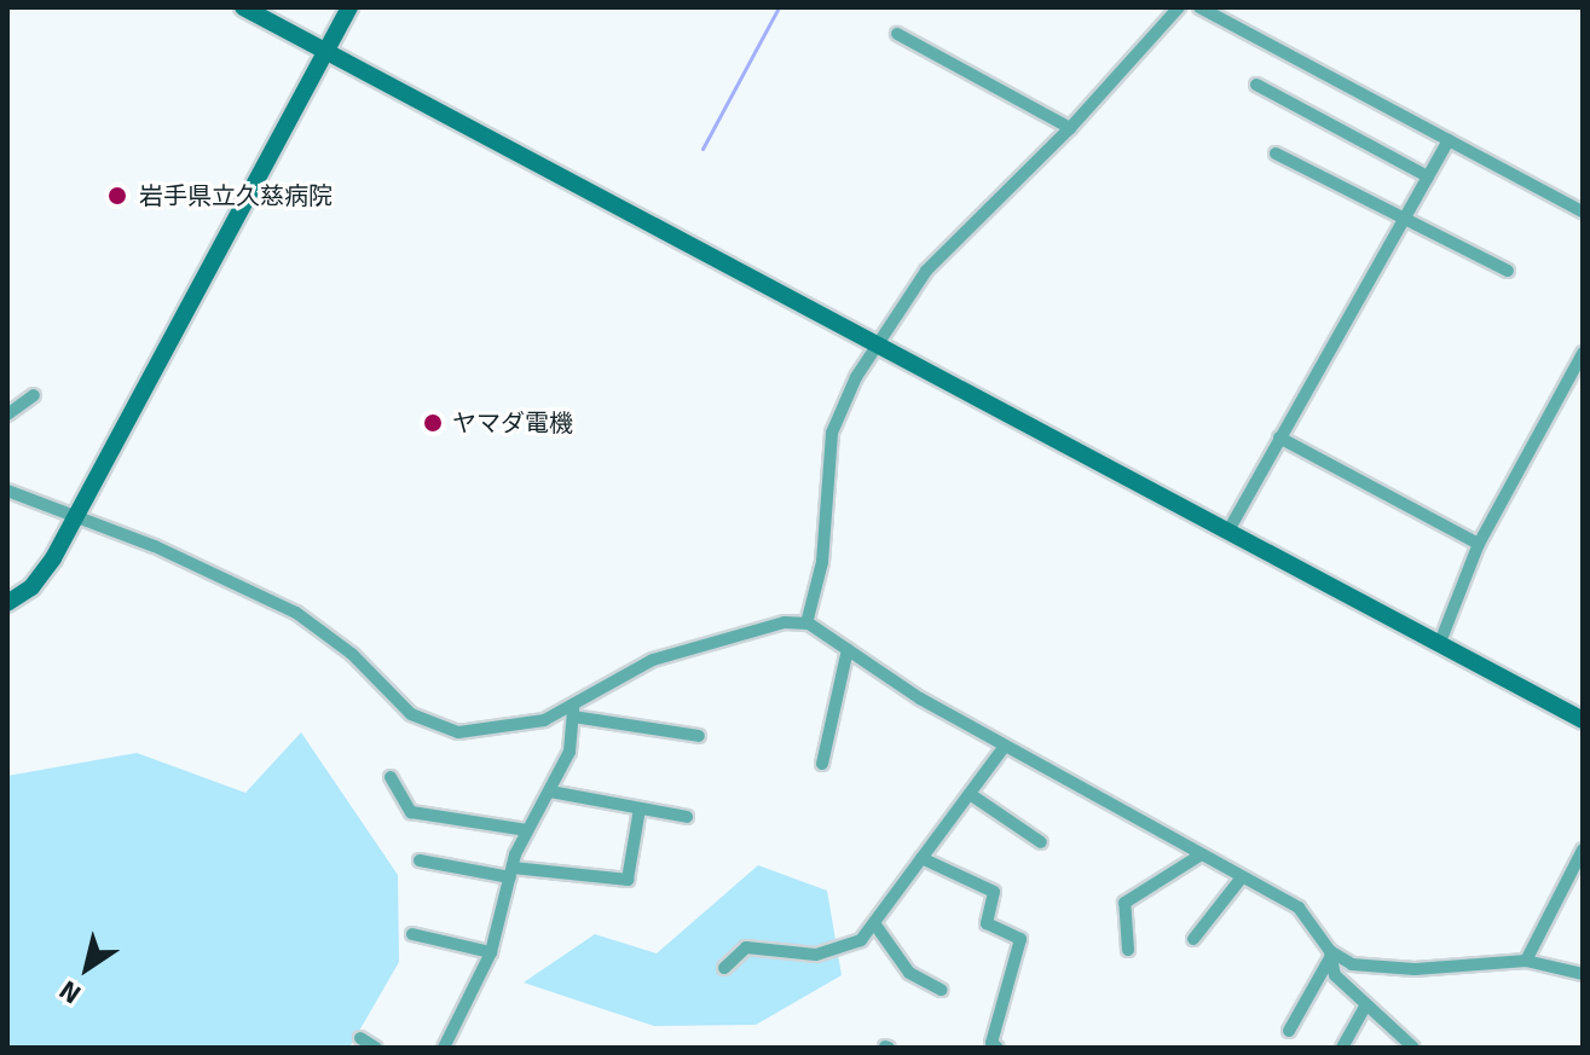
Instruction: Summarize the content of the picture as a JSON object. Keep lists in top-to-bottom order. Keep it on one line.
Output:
{"places":["岩手県立久慈病院","ヤマダ電機"],"north":"bottom left"}
